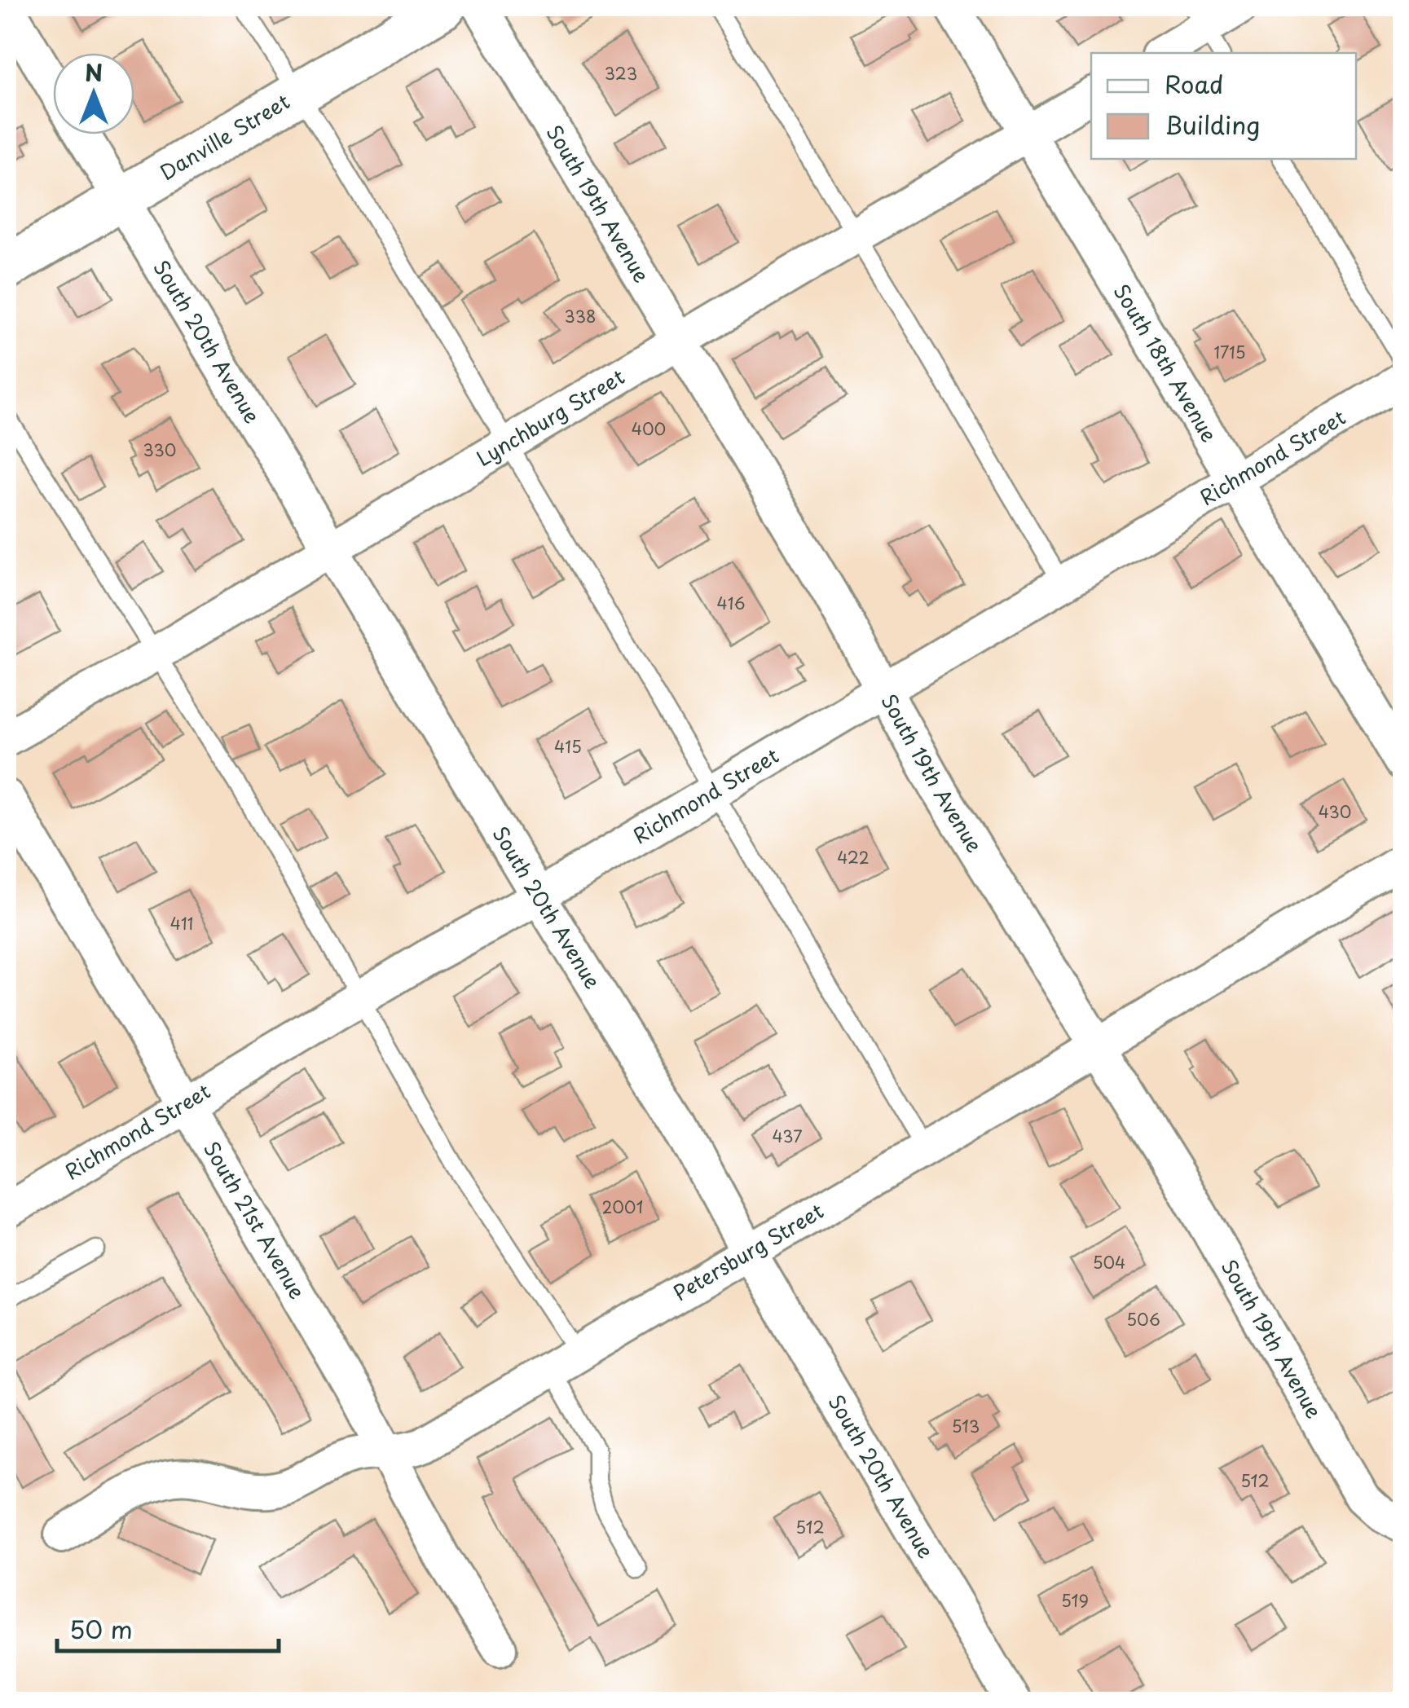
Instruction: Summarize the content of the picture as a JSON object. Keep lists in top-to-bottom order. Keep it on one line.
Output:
{"streets":{"street":["Danville Street","South 19th Avenue","South 20th Avenue","South 18th Avenue","Lynchburg Street","Richmond Street","South 21st Avenue","Petersburg Street"]},"crossings":[["Danville Street","South 20th Avenue"],["South 19th Avenue","Lynchburg Street"],["South 19th Avenue","Richmond Street"],["South 19th Avenue","Petersburg Street"],["South 20th Avenue","Lynchburg Street"],["South 20th Avenue","Richmond Street"],["South 20th Avenue","Petersburg Street"],["South 18th Avenue","Lynchburg Street"],["South 18th Avenue","Richmond Street"],["Richmond Street","South 21st Avenue"],["South 21st Avenue","Petersburg Street"]],"house_numbers":["323","338","1715","400","330","416","415","430","422","411","437","2001","504","506","513","512","512","519"],"legend":["Road","Building"],"scale_bar":"50 m","north":"top"}
